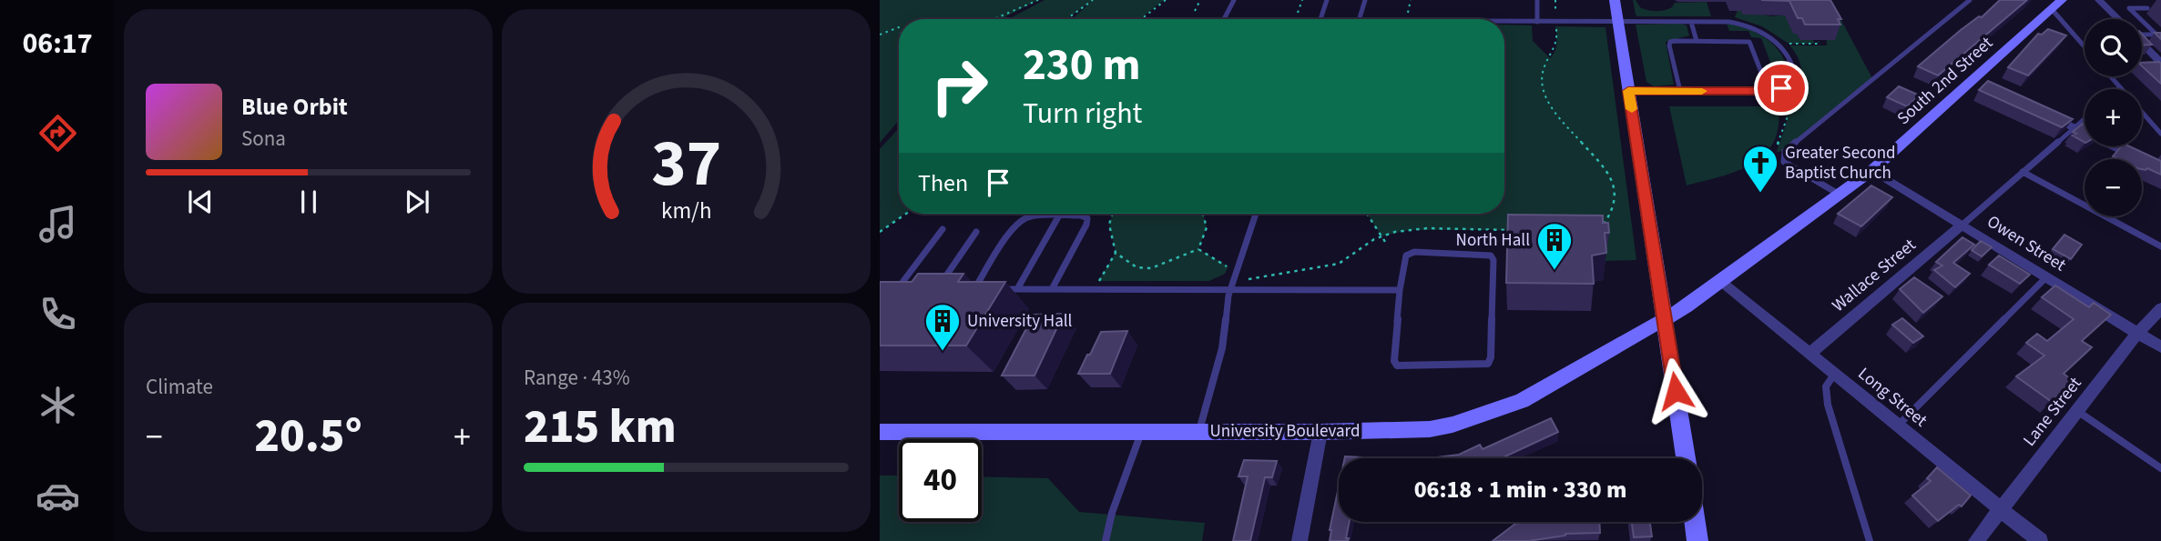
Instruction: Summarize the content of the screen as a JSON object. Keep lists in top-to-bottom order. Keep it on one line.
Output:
{"streets":{"street":["South 2nd Street","Owen Street","Wallace Street","Long Street","Lane Street","University Boulevard"]},"crossings":[["South 2nd Street","Owen Street"],["South 2nd Street","Long Street"],["South 2nd Street","University Boulevard"],["Owen Street","Wallace Street"],["Owen Street","Lane Street"],["Wallace Street","Long Street"],["Long Street","Lane Street"]],"places":{"church":["Greater Second Baptist Church"],"building":["North Hall","University Hall"]},"page":{"tabs":"06:17","map_buttons":["+","−"],"turn":["230 m","Turn right"],"song":["Blue Orbit","Sona"],"then":"Then","tile":["Climate",["Range · 43%","215 km"]],"heat":["−","20.5°","+"],"limit":"40","trip":"06:18 · 1 min · 330 m","gauge":["37","km/h"]}}
